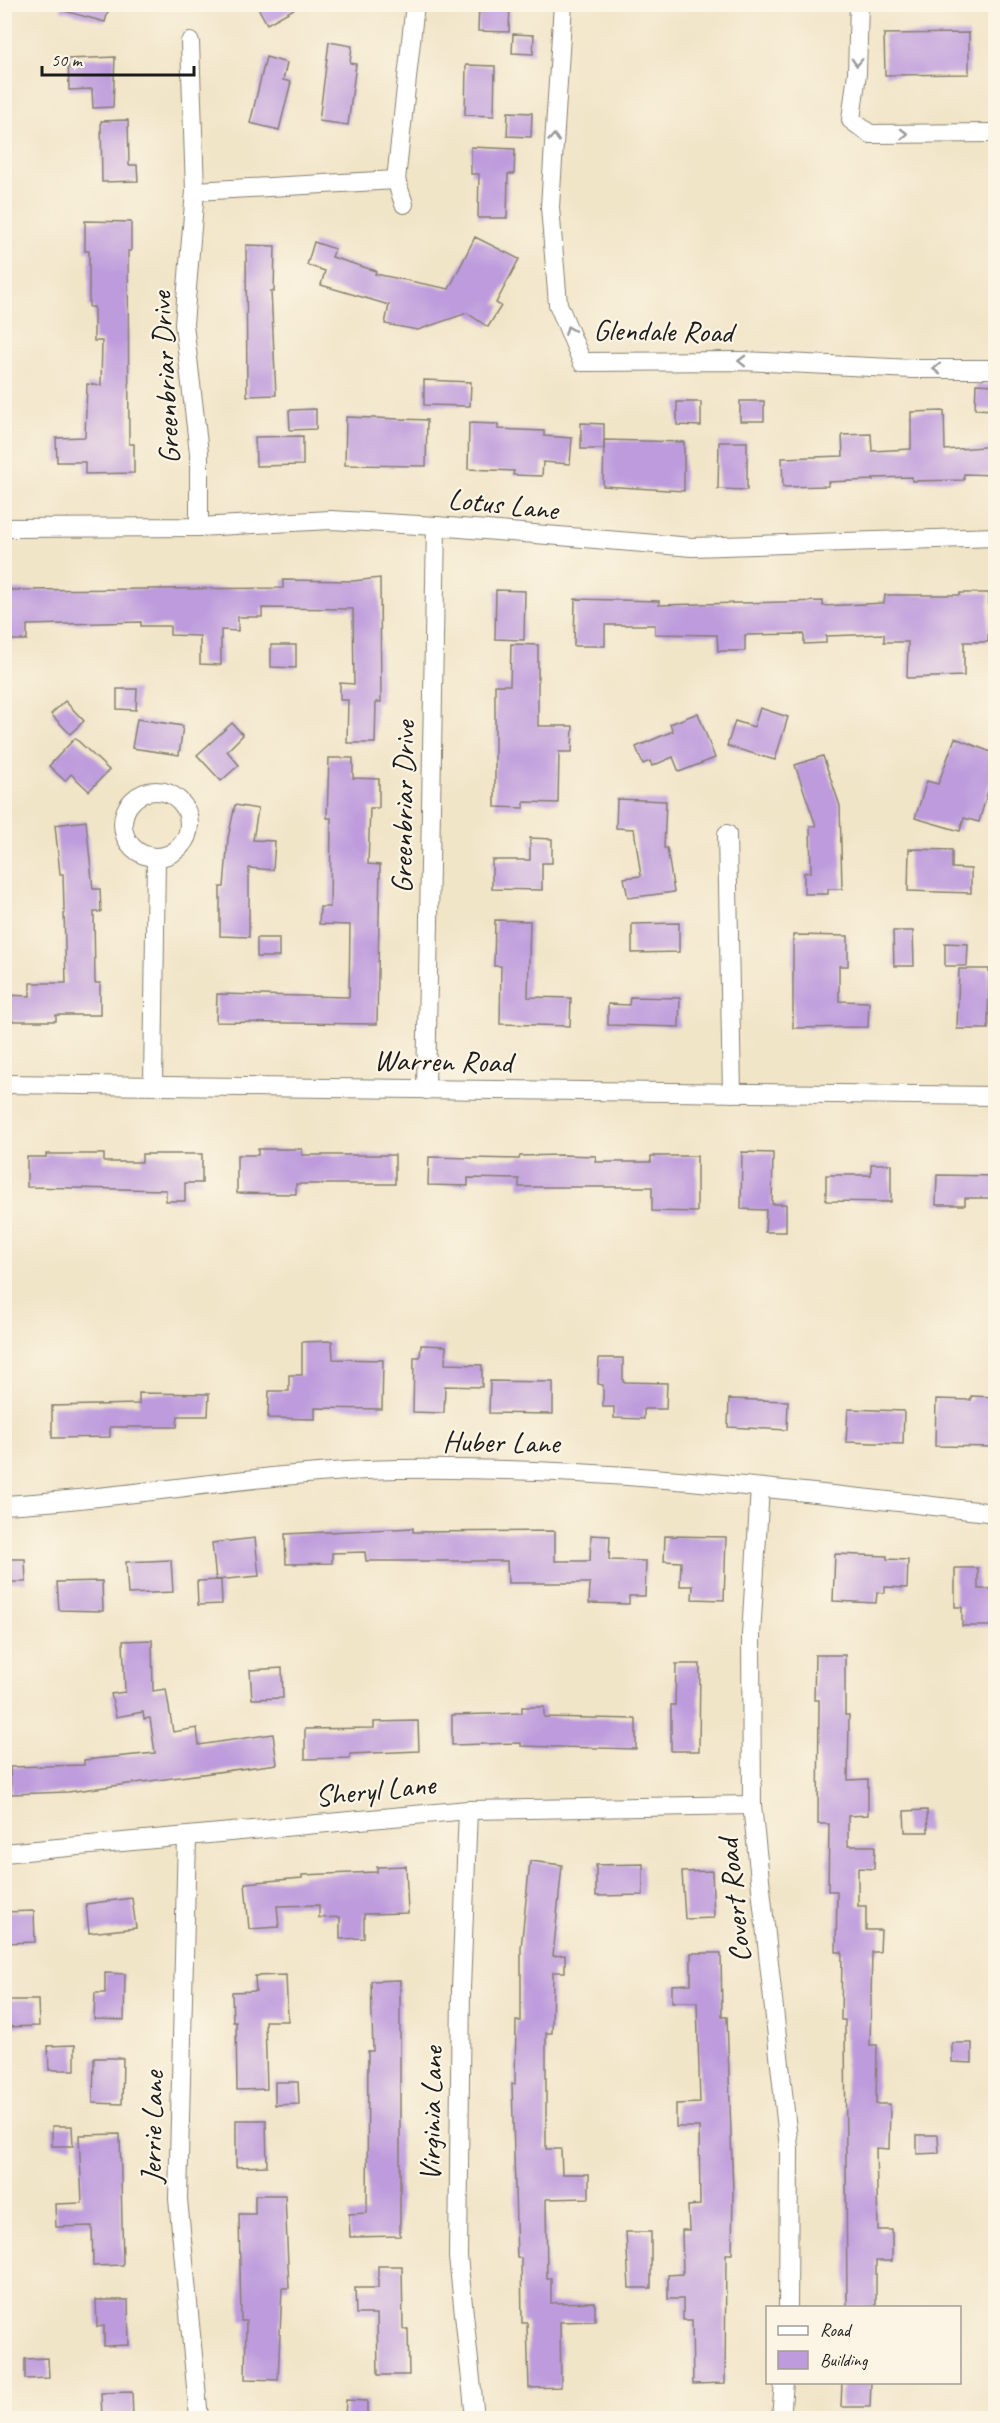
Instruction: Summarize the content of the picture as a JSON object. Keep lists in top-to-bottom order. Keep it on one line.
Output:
{"streets":{"street":["Glendale Road","Greenbriar Drive","Lotus Lane","Warren Road","Huber Lane","Sheryl Lane","Covert Road","Virginia Lane","Jerrie Lane"]},"crossings":[["Greenbriar Drive","Lotus Lane"],["Greenbriar Drive","Warren Road"],["Huber Lane","Covert Road"],["Sheryl Lane","Covert Road"],["Sheryl Lane","Virginia Lane"],["Sheryl Lane","Jerrie Lane"]],"legend":["Road","Building"],"scale_bar":"50 m"}
